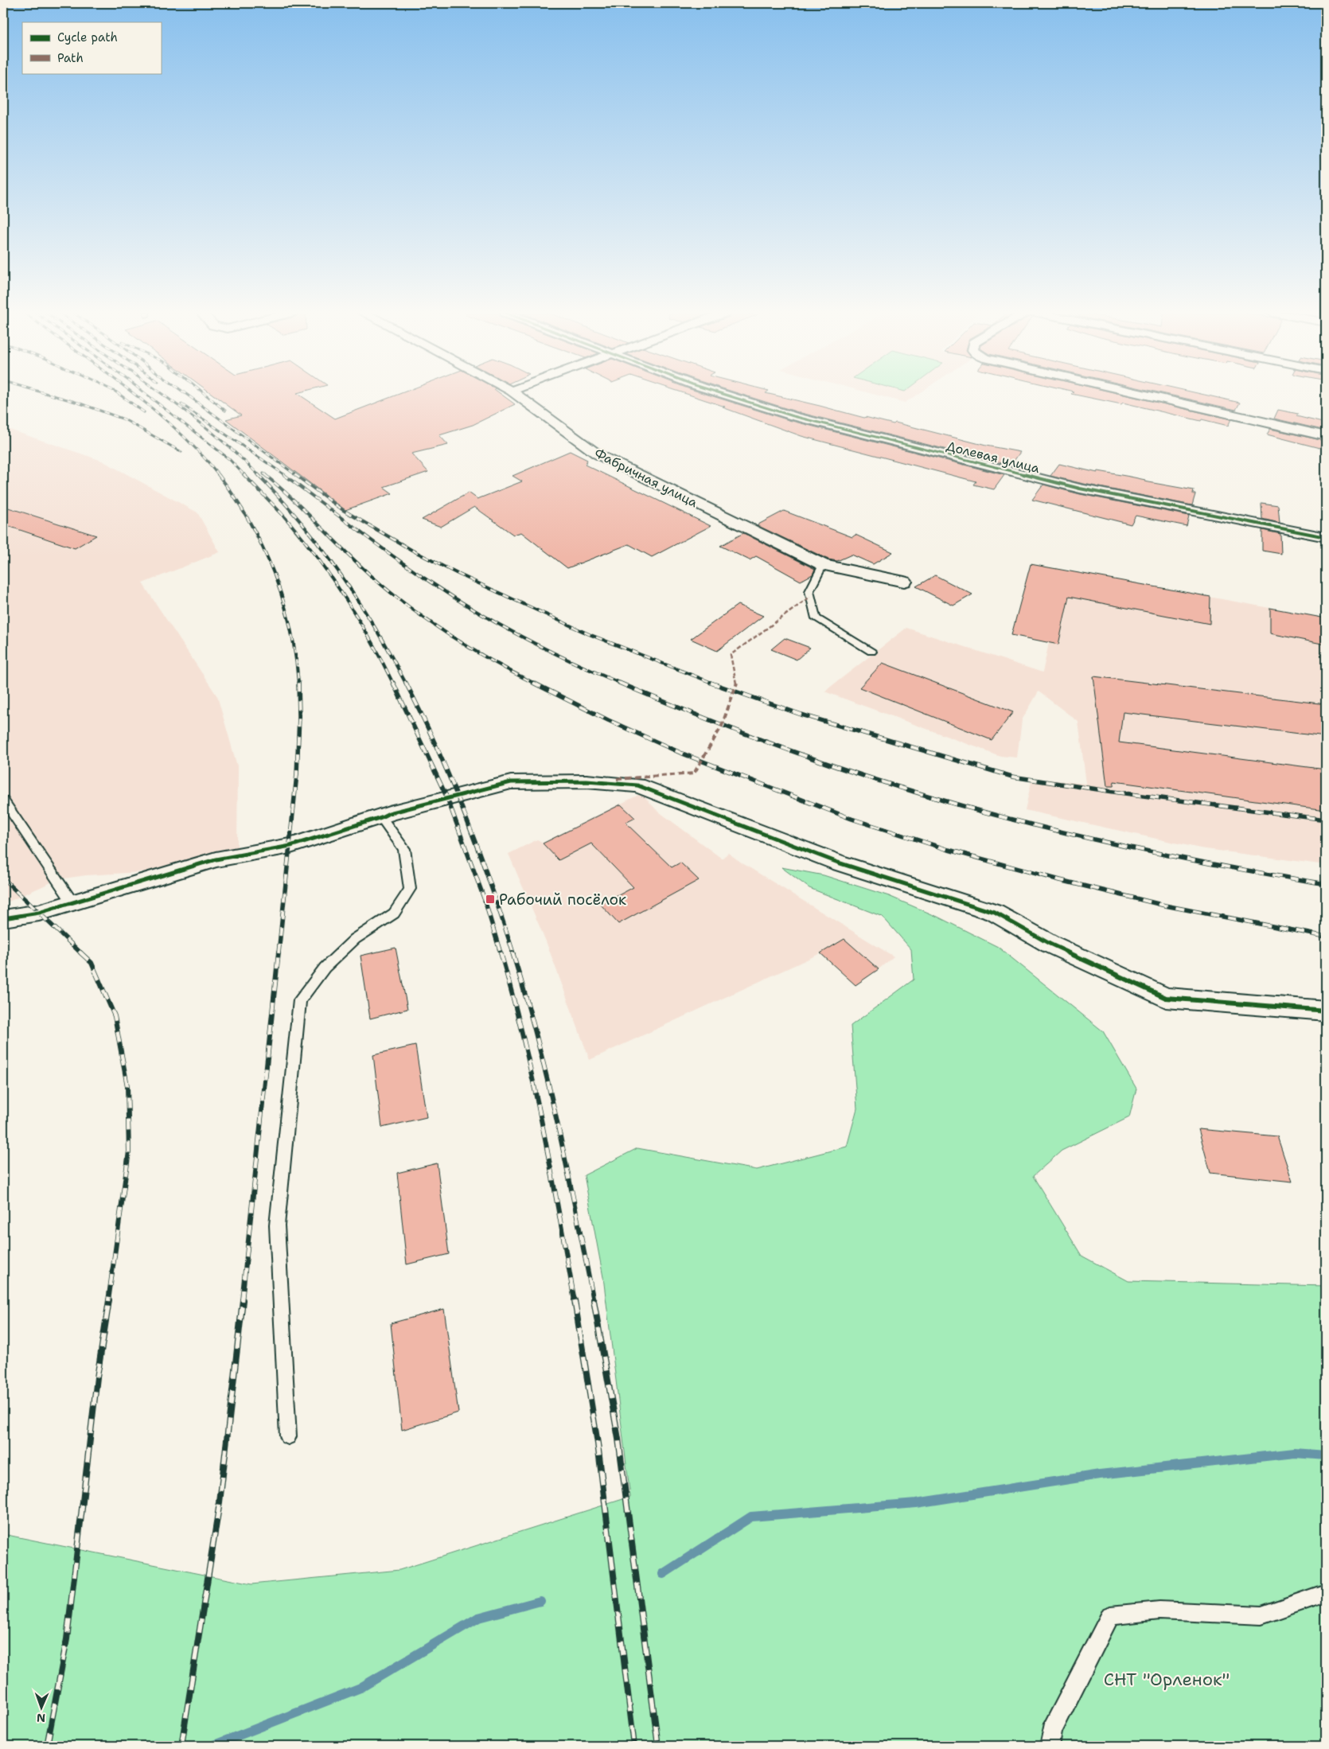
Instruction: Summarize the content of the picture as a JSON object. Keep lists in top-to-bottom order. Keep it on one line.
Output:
{"streets":{"street":["Долевая улица","Фабричная улица"]},"parks":["СНТ \"Орленок\""],"places":{"transit":["Рабочий посёлок"]},"legend":["Cycle path","Path"],"north":"bottom"}
